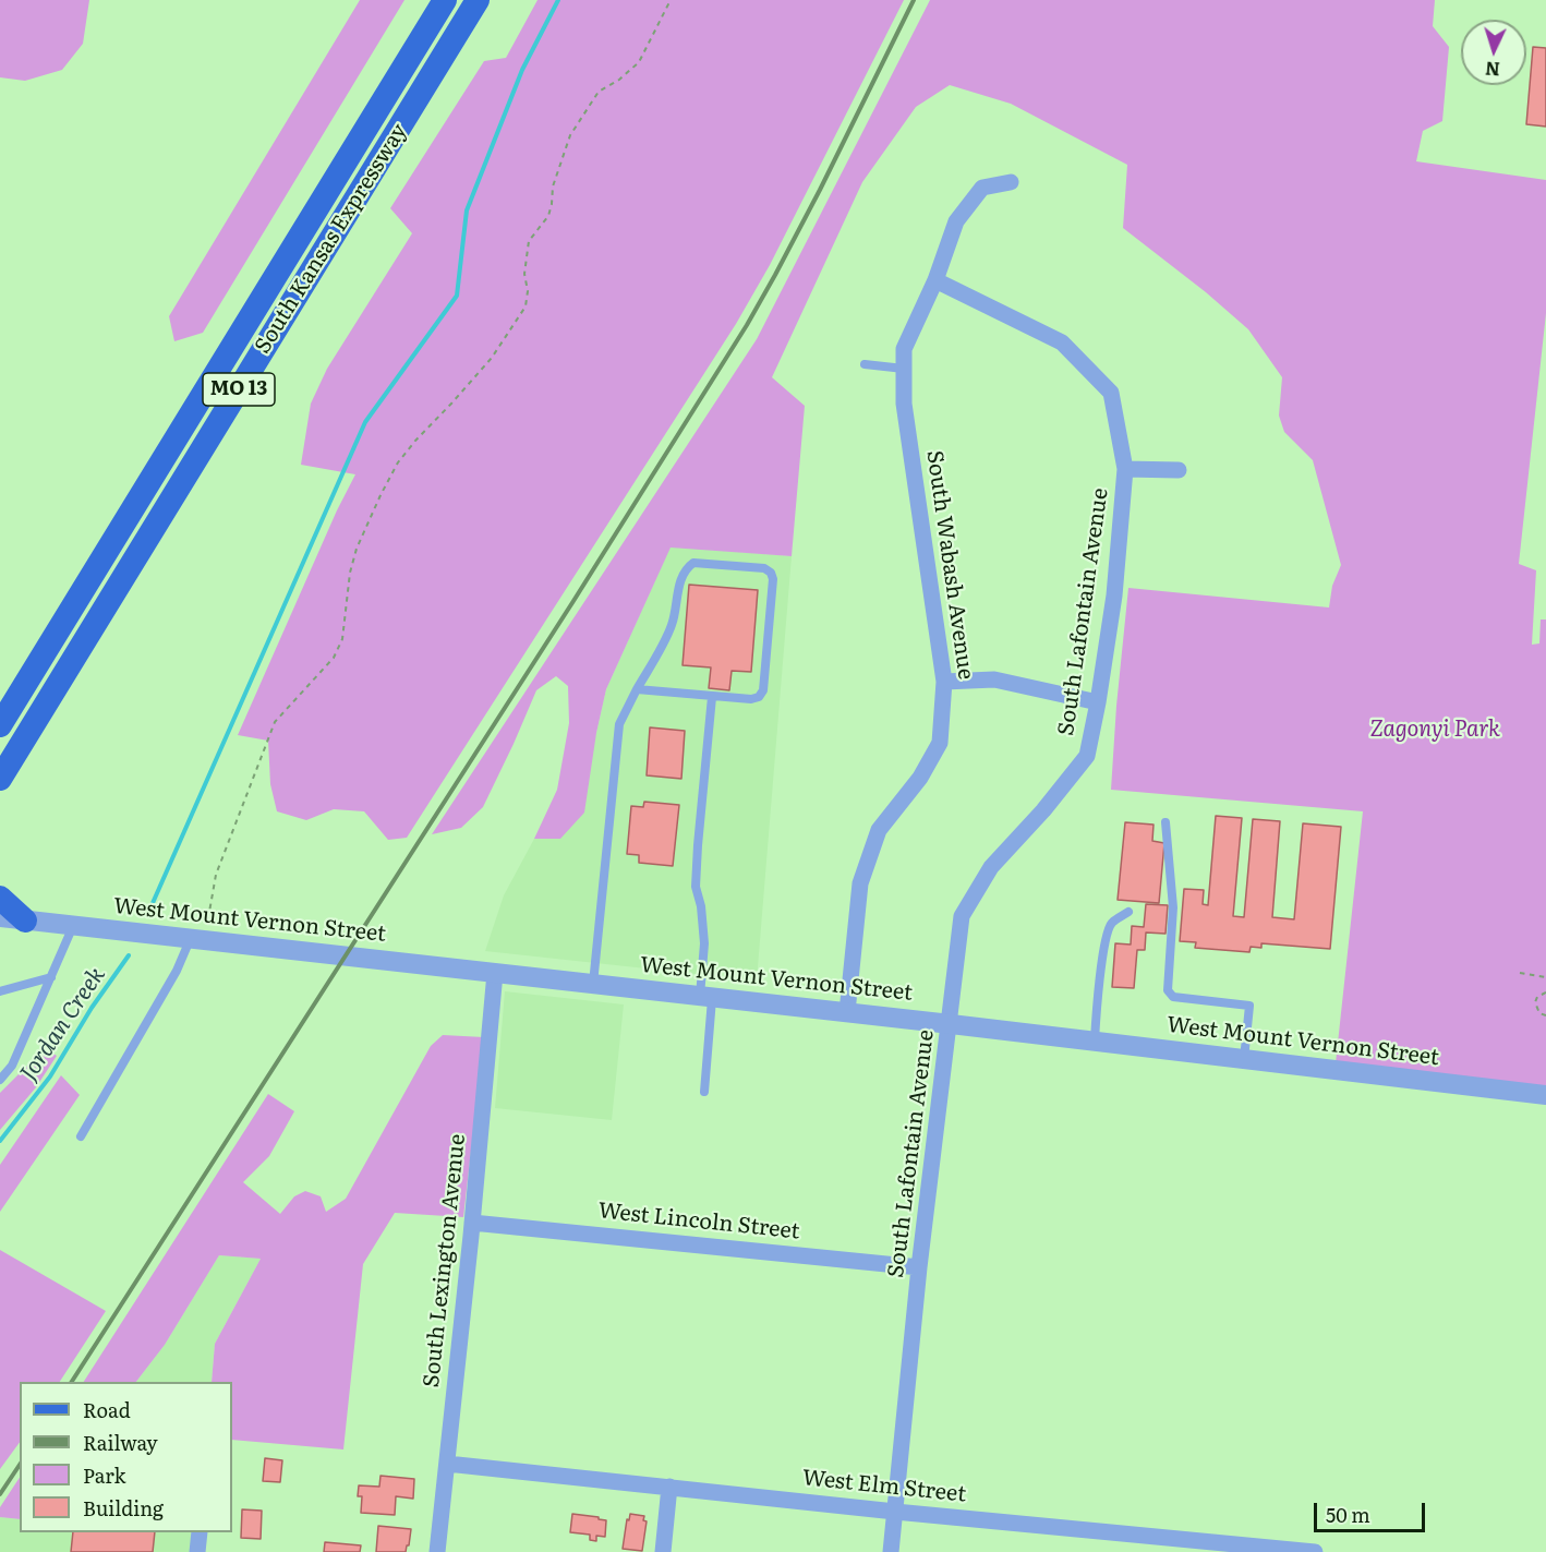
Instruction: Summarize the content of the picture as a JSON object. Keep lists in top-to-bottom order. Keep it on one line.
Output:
{"streets":{"main road":["South Kansas Expressway","MO 13"],"street":["South Wabash Avenue","South Lafontain Avenue","West Mount Vernon Street","West Lincoln Street","South Lexington Avenue","West Elm Street"]},"crossings":[["South Wabash Avenue","South Lafontain Avenue"],["South Wabash Avenue","West Mount Vernon Street"],["South Lafontain Avenue","West Mount Vernon Street"],["South Lafontain Avenue","West Lincoln Street"],["South Lafontain Avenue","West Elm Street"],["West Mount Vernon Street","South Lexington Avenue"],["West Lincoln Street","South Lexington Avenue"],["South Lexington Avenue","West Elm Street"]],"water":["Jordan Creek"],"parks":["Zagonyi Park"],"legend":["Road","Railway","Park","Building"],"scale_bar":"50 m","north":"bottom"}
